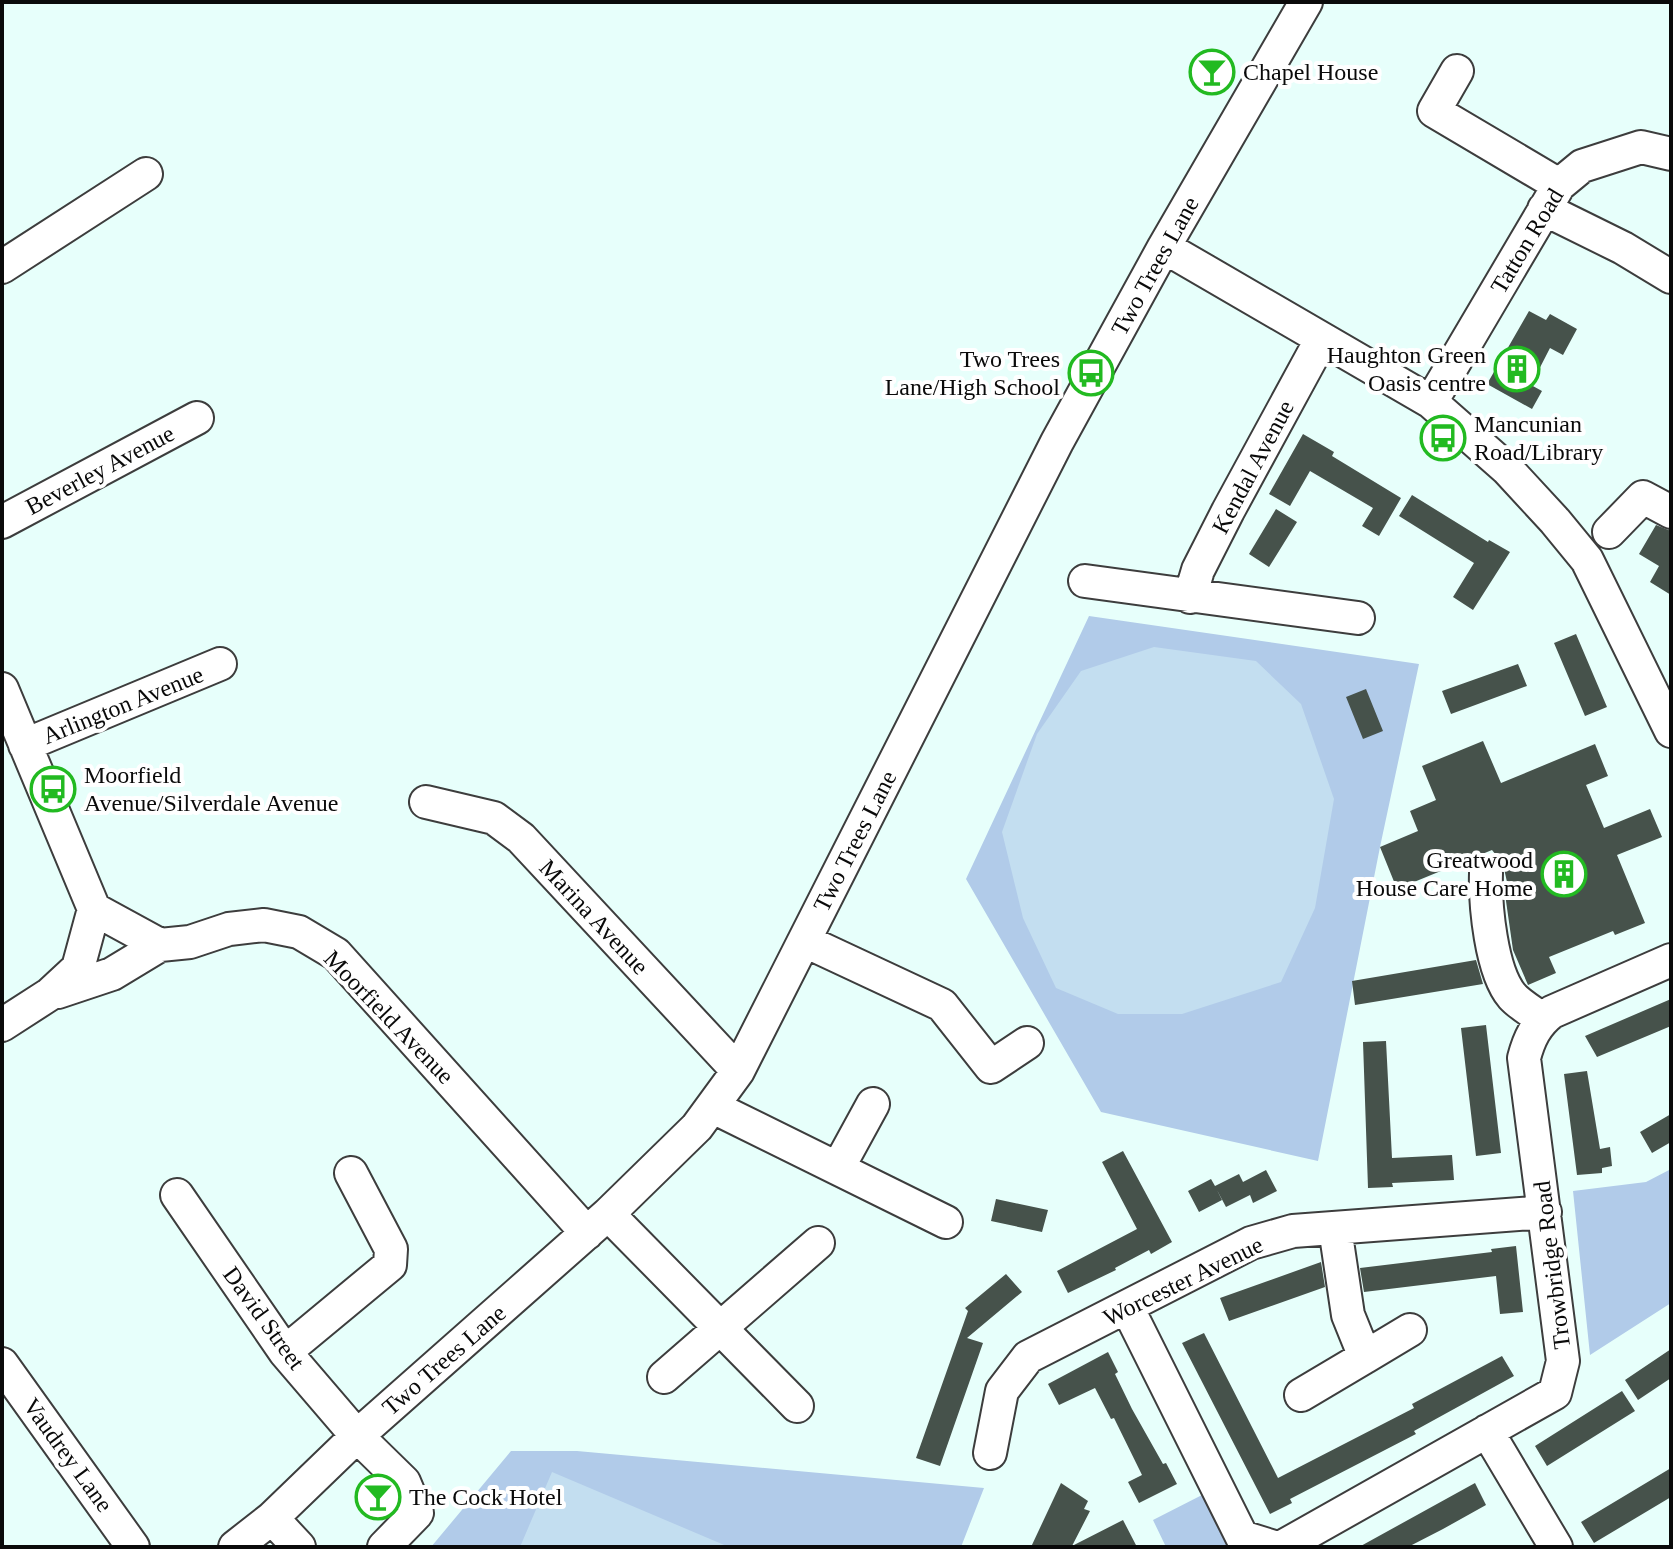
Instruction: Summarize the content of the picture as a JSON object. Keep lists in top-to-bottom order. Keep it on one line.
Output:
{"streets":{"street":["Tatton Road","Two Trees Lane","Kendal Avenue","Beverley Avenue","Arlington Avenue","Marina Avenue","Moorfield Avenue","Trowbridge Road","Worcester Avenue","David Street","Vaudrey Lane"]},"crossings":[["Two Trees Lane","Marina Avenue"],["Two Trees Lane","Moorfield Avenue"],["Two Trees Lane","David Street"],["Trowbridge Road","Worcester Avenue"]],"places":{"bar":["Chapel House","The Cock Hotel"],"building":["Haughton Green Oasis centre","Greatwood House Care Home"],"bus stop":["Two Trees Lane/High School","Mancunian Road/Library","Moorfield Avenue/Silverdale Avenue"]}}
